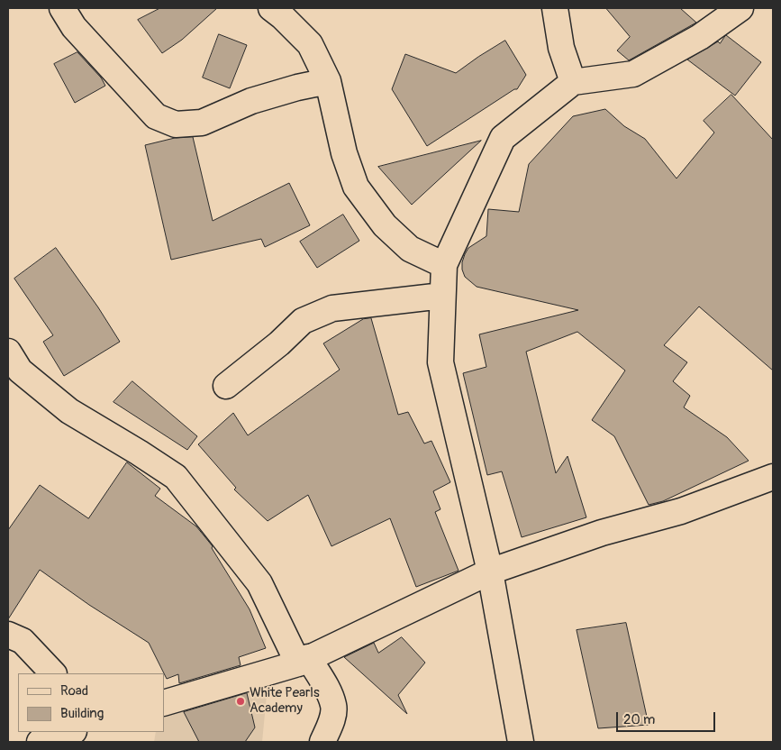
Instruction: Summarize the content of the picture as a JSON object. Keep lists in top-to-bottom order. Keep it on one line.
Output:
{"places":["White Pearls Academy"],"legend":["Road","Building"],"scale_bar":"20 m"}
